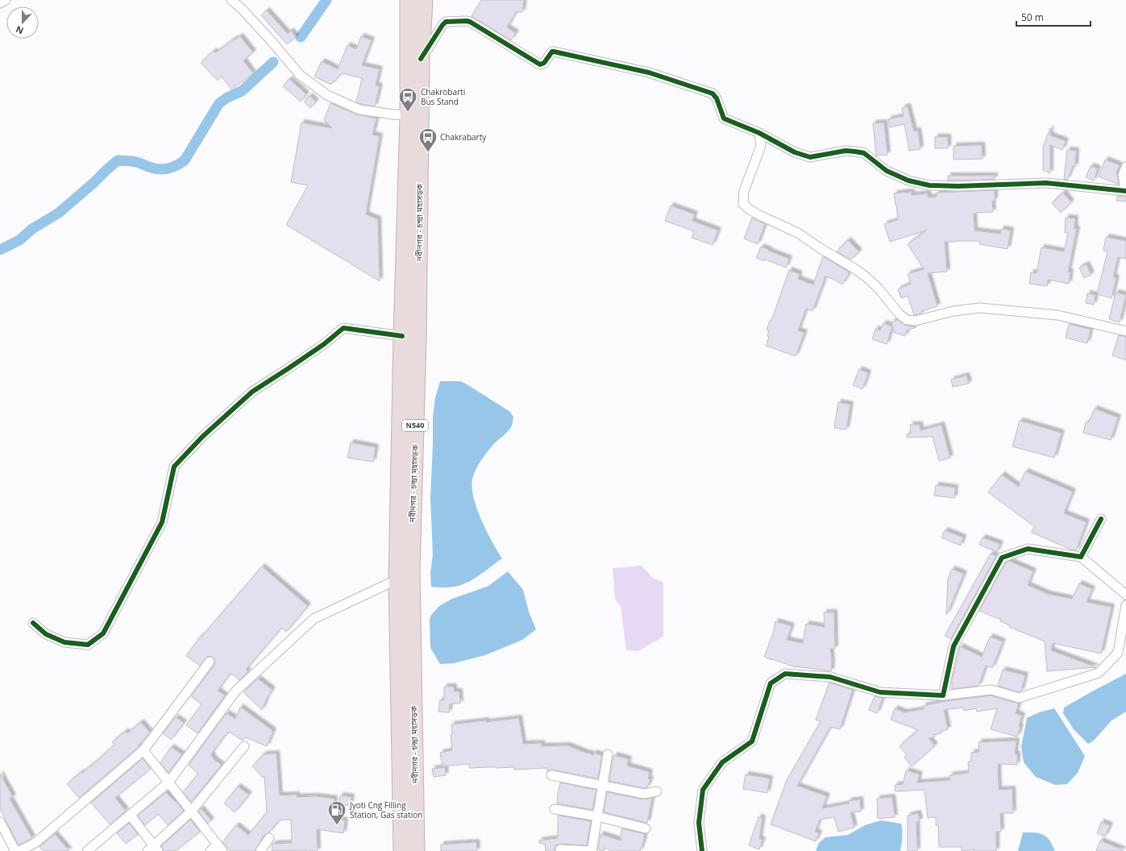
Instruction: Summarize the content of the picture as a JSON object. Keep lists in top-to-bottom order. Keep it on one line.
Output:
{"streets":{"highway":["নবীনগর - চন্দ্রা মহাসড়ক","N540"]},"places":{"bus stop":["Chakrobarti Bus Stand","Chakrabarty"],"fuel station":["Jyoti Cng Filling Station, Gas station"]},"scale_bar":"50 m","north":"bottom"}
